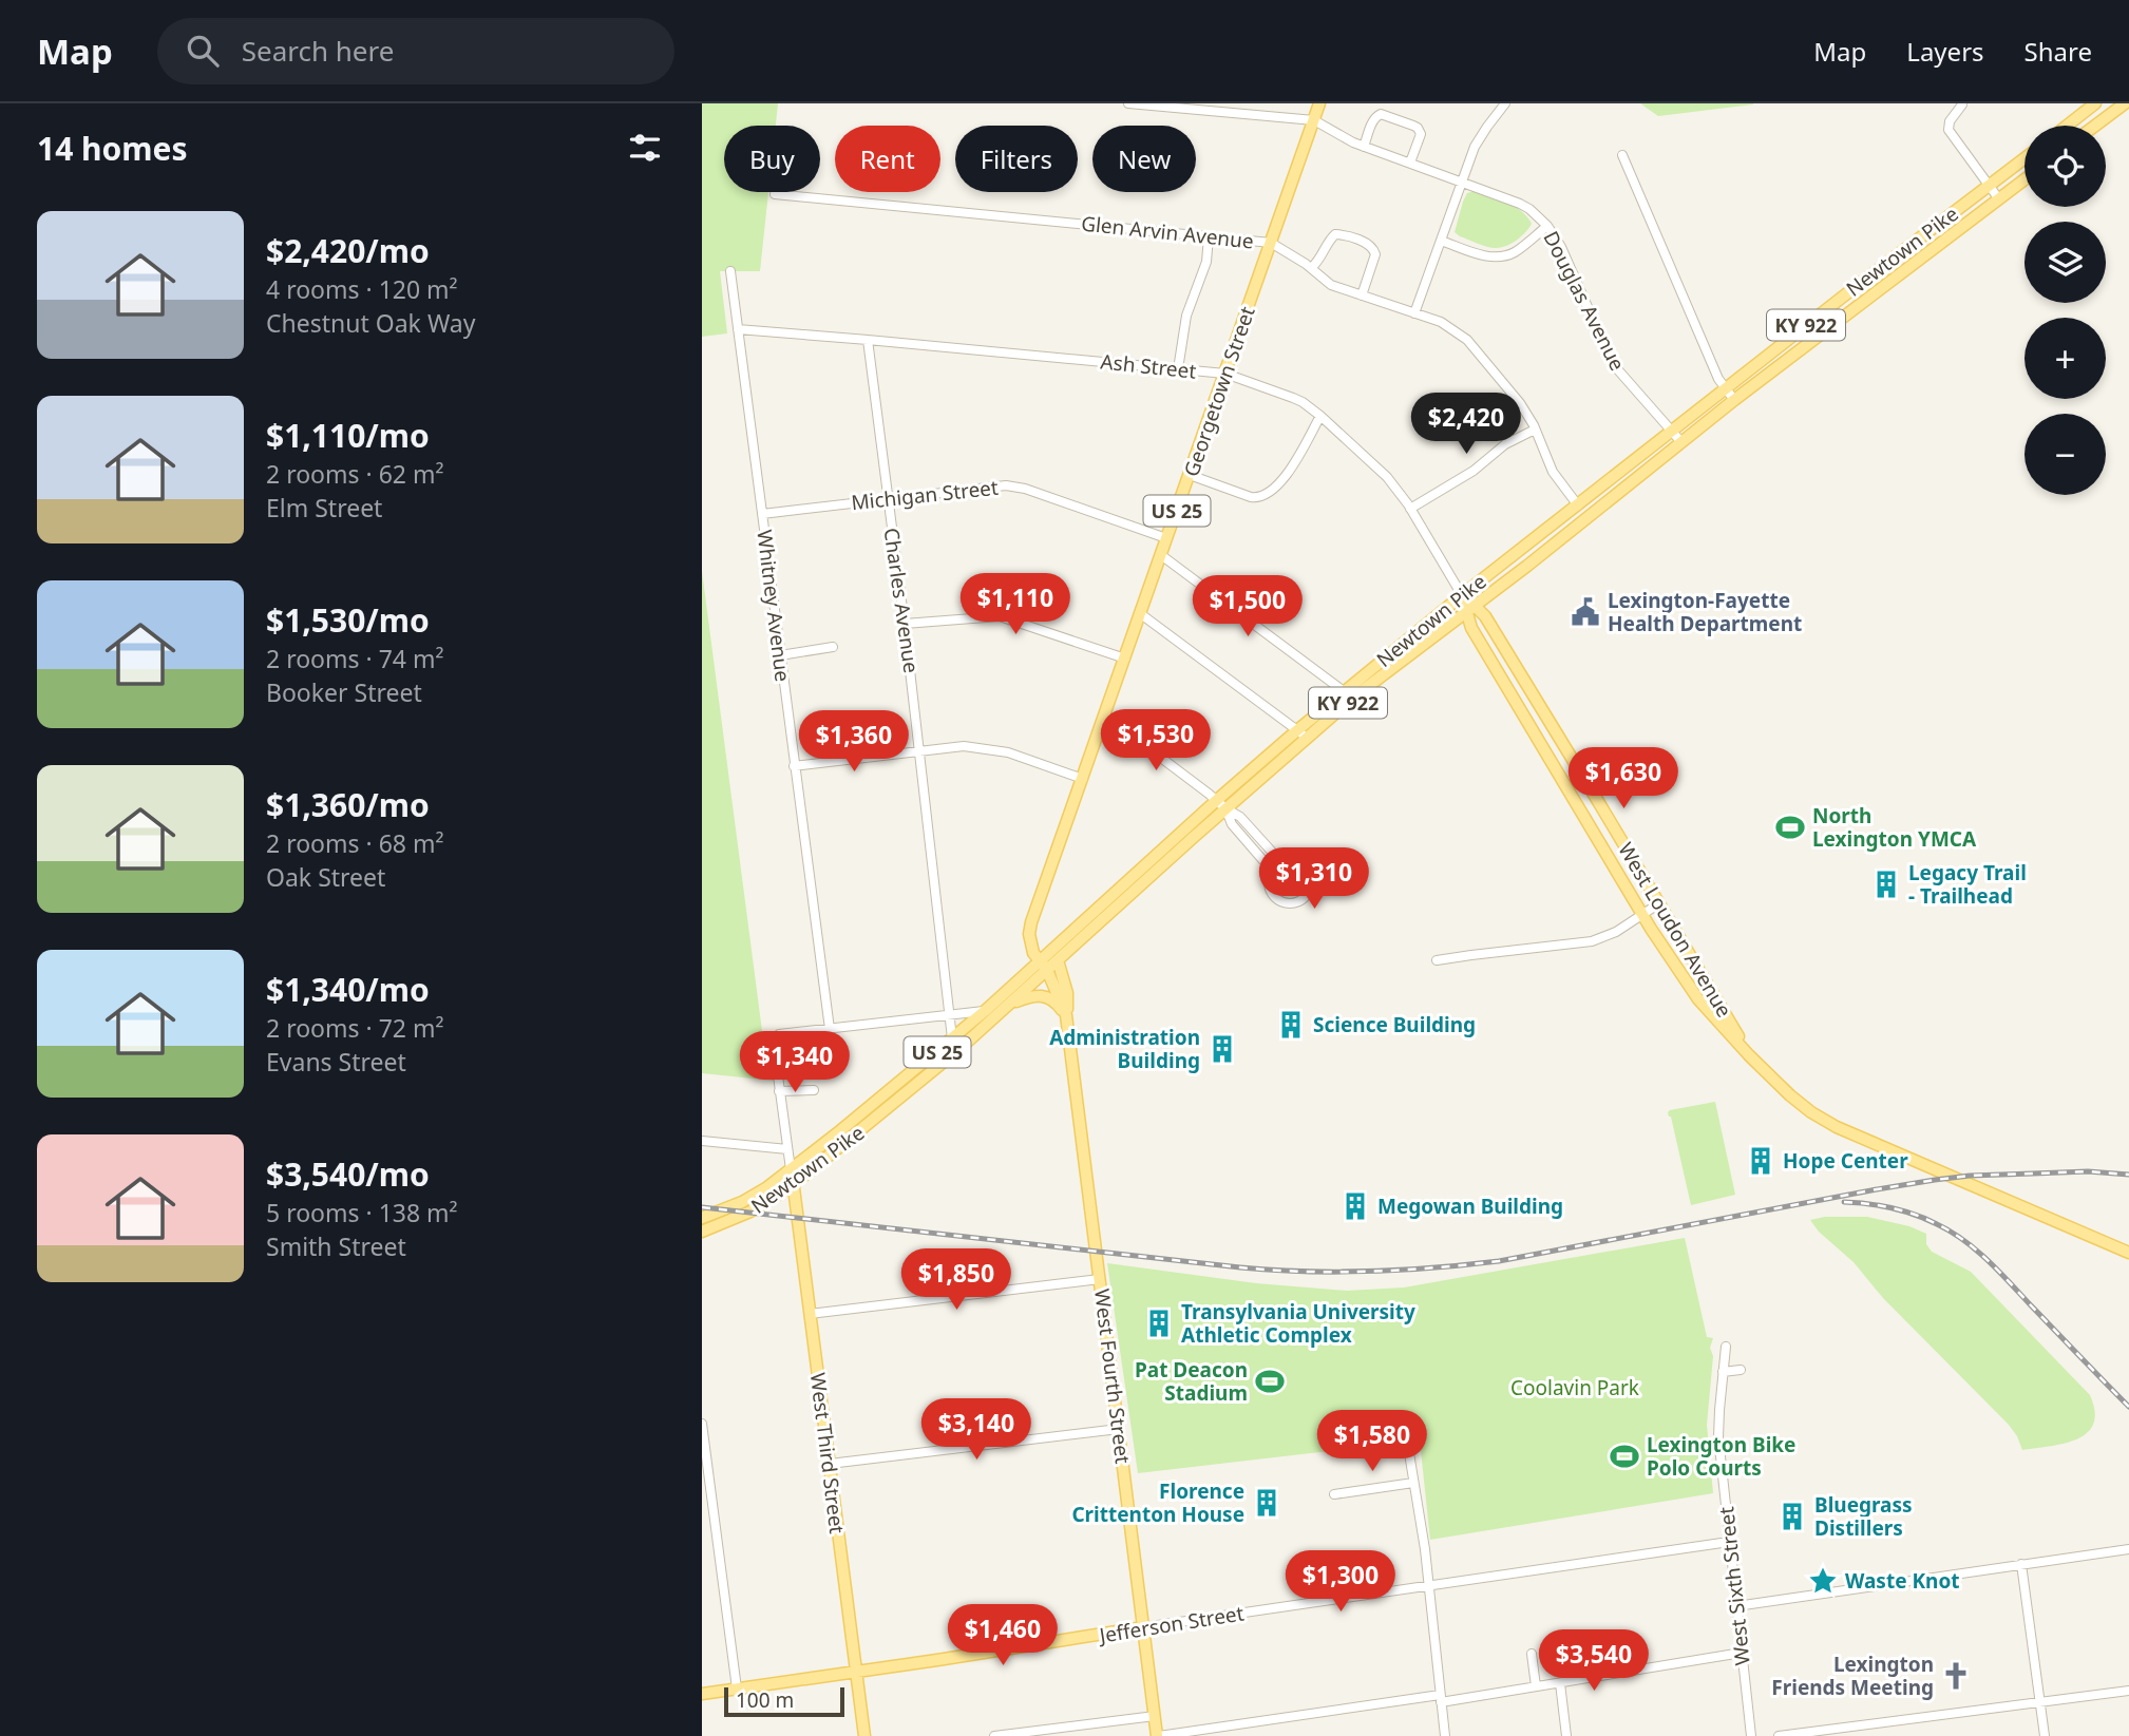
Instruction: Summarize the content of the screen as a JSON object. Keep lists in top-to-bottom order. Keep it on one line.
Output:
{"streets":{"main road":["Newtown Pike","KY 922","Georgetown Street","US 25","West Loudon Avenue","West Fourth Street","West Third Street","Jefferson Street"],"street":["Glen Arvin Avenue","Douglas Avenue","Ash Street","Michigan Street","Charles Avenue","Whitney Avenue","West Sixth Street"]},"crossings":[["Glen Arvin Avenue","Newtown Pike"],["Glen Arvin Avenue","Georgetown Street"],["Newtown Pike","Douglas Avenue"],["Newtown Pike","Ash Street"],["Newtown Pike","Georgetown Street"],["Newtown Pike","Charles Avenue"],["Newtown Pike","West Loudon Avenue"],["Newtown Pike","West Fourth Street"],["Newtown Pike","West Third Street"],["Douglas Avenue","Georgetown Street"],["Ash Street","Georgetown Street"],["Ash Street","Charles Avenue"],["Ash Street","Whitney Avenue"],["Ash Street","West Loudon Avenue"],["Georgetown Street","Michigan Street"],["Georgetown Street","West Fourth Street"],["Michigan Street","Charles Avenue"],["Michigan Street","Whitney Avenue"],["West Fourth Street","Jefferson Street"],["West Third Street","Jefferson Street"],["West Sixth Street","Jefferson Street"]],"parks":["Coolavin Park"],"places":{"public building":["Lexington-Fayette Health Department"],"sports":["North Lexington YMCA","Pat Deacon Stadium","Lexington Bike Polo Courts"],"building":["Legacy Trail - Trailhead","Science Building","Administration Building","Hope Center","Megowan Building","Transylvania University Athletic Complex","Florence Crittenton House","Bluegrass Distillers"],"place":["Waste Knot"],"church":["Lexington Friends Meeting"]},"scale_bar":"100 m","page":{"header":"Map","search":"Search here","nav":["Map","Layers","Share"],"heading":"14 homes","map_buttons":["+","−"],"chip":["Buy","Rent","Filters","New"],"list":[{"name":"$2,420/mo","note":"4 rooms · 120 m² · Chestnut Oak Way"},{"name":"$1,110/mo","note":"2 rooms · 62 m² · Elm Street"},{"name":"$1,530/mo","note":"2 rooms · 74 m² · Booker Street"},{"name":"$1,360/mo","note":"2 rooms · 68 m² · Oak Street"},{"name":"$1,340/mo","note":"2 rooms · 72 m² · Evans Street"},{"name":"$3,540/mo","note":"5 rooms · 138 m² · Smith Street"}],"price":["$2,420","$1,110","$1,500","$1,530","$1,360","$1,630","$1,310","$1,340","$1,850","$3,140","$1,580","$1,300","$1,460","$3,540"],"scale":"100 m"}}
